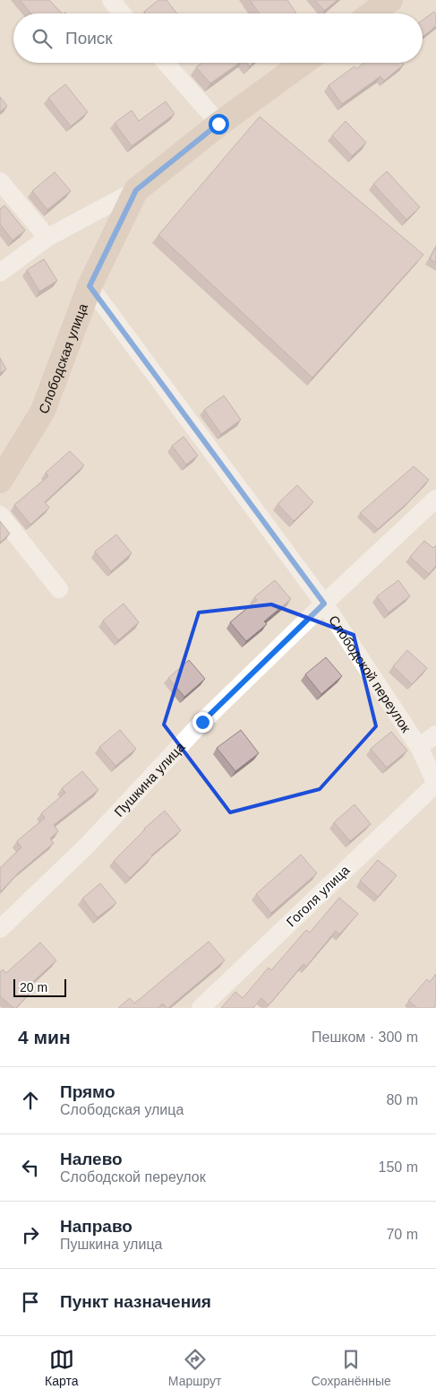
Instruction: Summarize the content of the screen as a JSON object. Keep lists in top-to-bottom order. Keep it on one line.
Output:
{"streets":{"street":["Слободская улица","Слободской переулок","Пушкина улица","Гоголя улица"]},"crossings":[["Слободская улица","Слободской переулок"],["Слободской переулок","Пушкина улица"],["Слободской переулок","Гоголя улица"]],"scale_bar":"20 m","page":{"search":"Поиск","scale":"20 m","heading":["4 мин","Пешком · 300 m"],"list":[["Прямо","Слободская улица","80 m"],["Налево","Слободской переулок","150 m"],["Направо","Пушкина улица","70 m"],"Пункт назначения"],"nav":["Карта","Маршрут","Сохранённые"]}}
